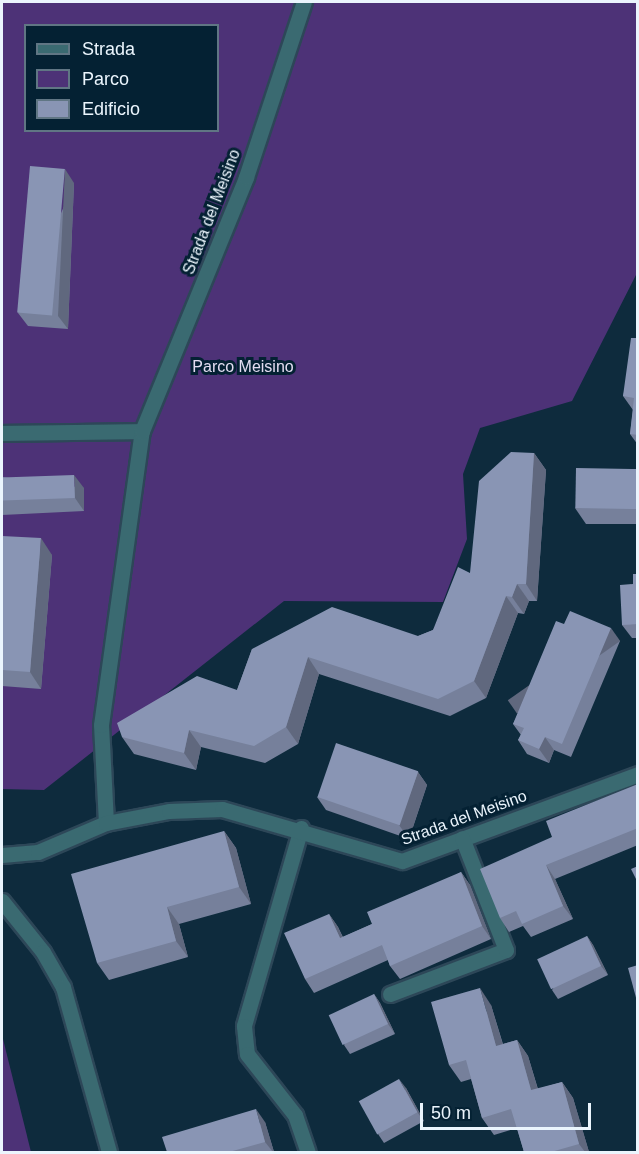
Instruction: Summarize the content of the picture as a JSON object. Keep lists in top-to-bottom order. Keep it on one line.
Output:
{"streets":{"street":["Strada del Meisino"]},"parks":["Parco Meisino"],"legend":["Strada","Parco","Edificio"],"scale_bar":"50 m"}
